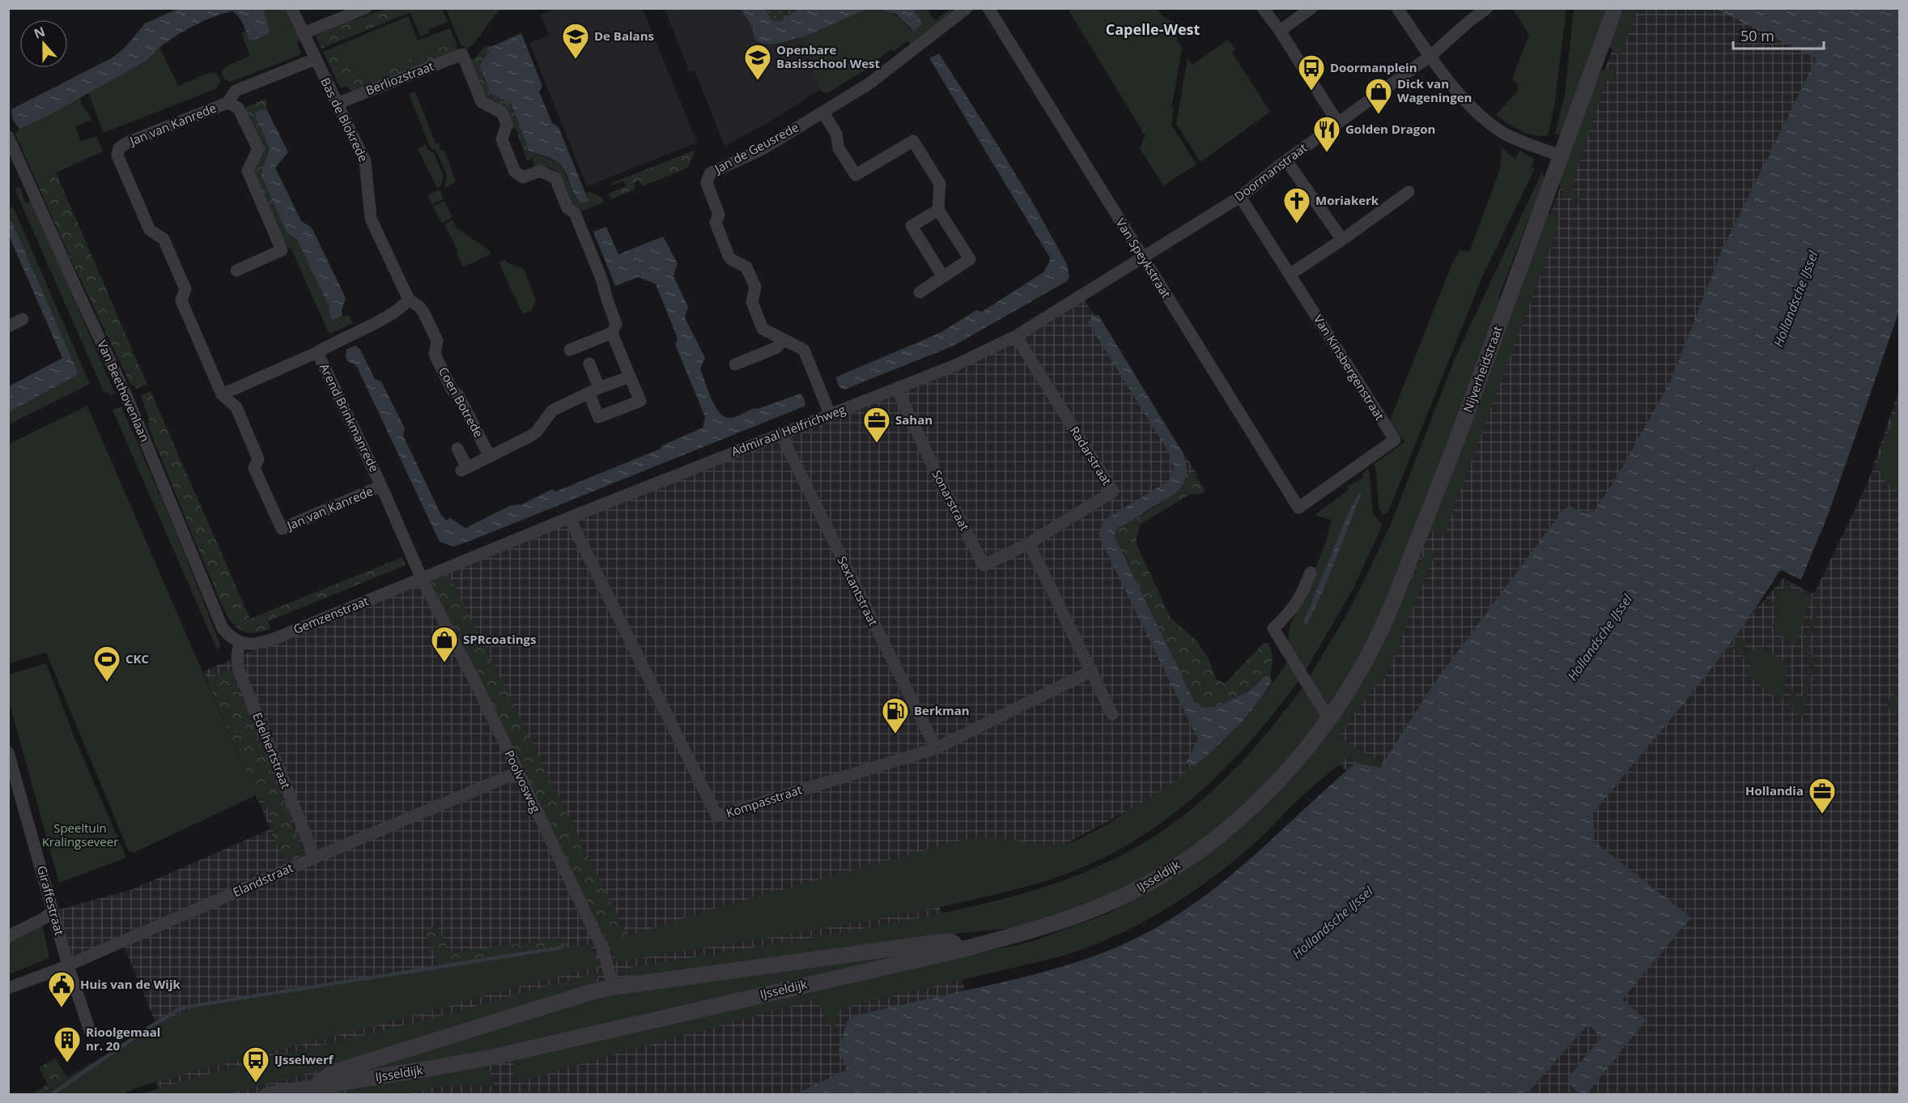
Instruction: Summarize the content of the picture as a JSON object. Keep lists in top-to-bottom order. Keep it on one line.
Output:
{"streets":{"street":["Berliozstraat","Bas de Blokrede","Jan van Kanrede","Jan de Geusrede","Doormanstraat","Van Speykstraat","Van Kinsbergenstraat","Nijverheidstraat","Van Beethovenlaan","Coen Botrede","Arend Brinkmanrede","Admiraal Helfrichweg","Radarstraat","Sonarstraat","Sextantstraat","Gemzenstraat","Edelhertstraat","Poolvosweg","Kompasstraat","IJsseldijk","Elandstraat","Giraffestraat"]},"crossings":[["Berliozstraat","Bas de Blokrede"],["Bas de Blokrede","Jan van Kanrede"],["Bas de Blokrede","Coen Botrede"],["Jan van Kanrede","Arend Brinkmanrede"],["Jan de Geusrede","Admiraal Helfrichweg"],["Doormanstraat","Van Speykstraat"],["Doormanstraat","Van Kinsbergenstraat"],["Doormanstraat","Admiraal Helfrichweg"],["Van Speykstraat","Van Kinsbergenstraat"],["Van Speykstraat","Admiraal Helfrichweg"],["Nijverheidstraat","IJsseldijk"],["Van Beethovenlaan","Gemzenstraat"],["Van Beethovenlaan","Edelhertstraat"],["Arend Brinkmanrede","Admiraal Helfrichweg"],["Arend Brinkmanrede","Gemzenstraat"],["Arend Brinkmanrede","Poolvosweg"],["Admiraal Helfrichweg","Radarstraat"],["Admiraal Helfrichweg","Sonarstraat"],["Admiraal Helfrichweg","Sextantstraat"],["Admiraal Helfrichweg","Gemzenstraat"],["Admiraal Helfrichweg","Poolvosweg"],["Admiraal Helfrichweg","Kompasstraat"],["Radarstraat","Sonarstraat"],["Sextantstraat","Kompasstraat"],["Gemzenstraat","Edelhertstraat"],["Gemzenstraat","Poolvosweg"],["Edelhertstraat","Elandstraat"],["Poolvosweg","Elandstraat"],["Elandstraat","Giraffestraat"]],"districts":["Capelle-West"],"water":["Hollandsche IJssel"],"parks":["Speeltuin Kralingseveer"],"places":{"school or university":["De Balans","Openbare Basisschool West"],"bus stop":["Doormanplein","IJsselwerf"],"shop":["Dick van Wageningen","SPRcoatings"],"restaurant":["Golden Dragon"],"church":["Moriakerk"],"office":["Sahan","Hollandia"],"sports":["CKC"],"fuel station":["Berkman"],"public building":["Huis van de Wijk"],"building":["Rioolgemaal nr. 20"]},"scale_bar":"50 m","north":"top"}
